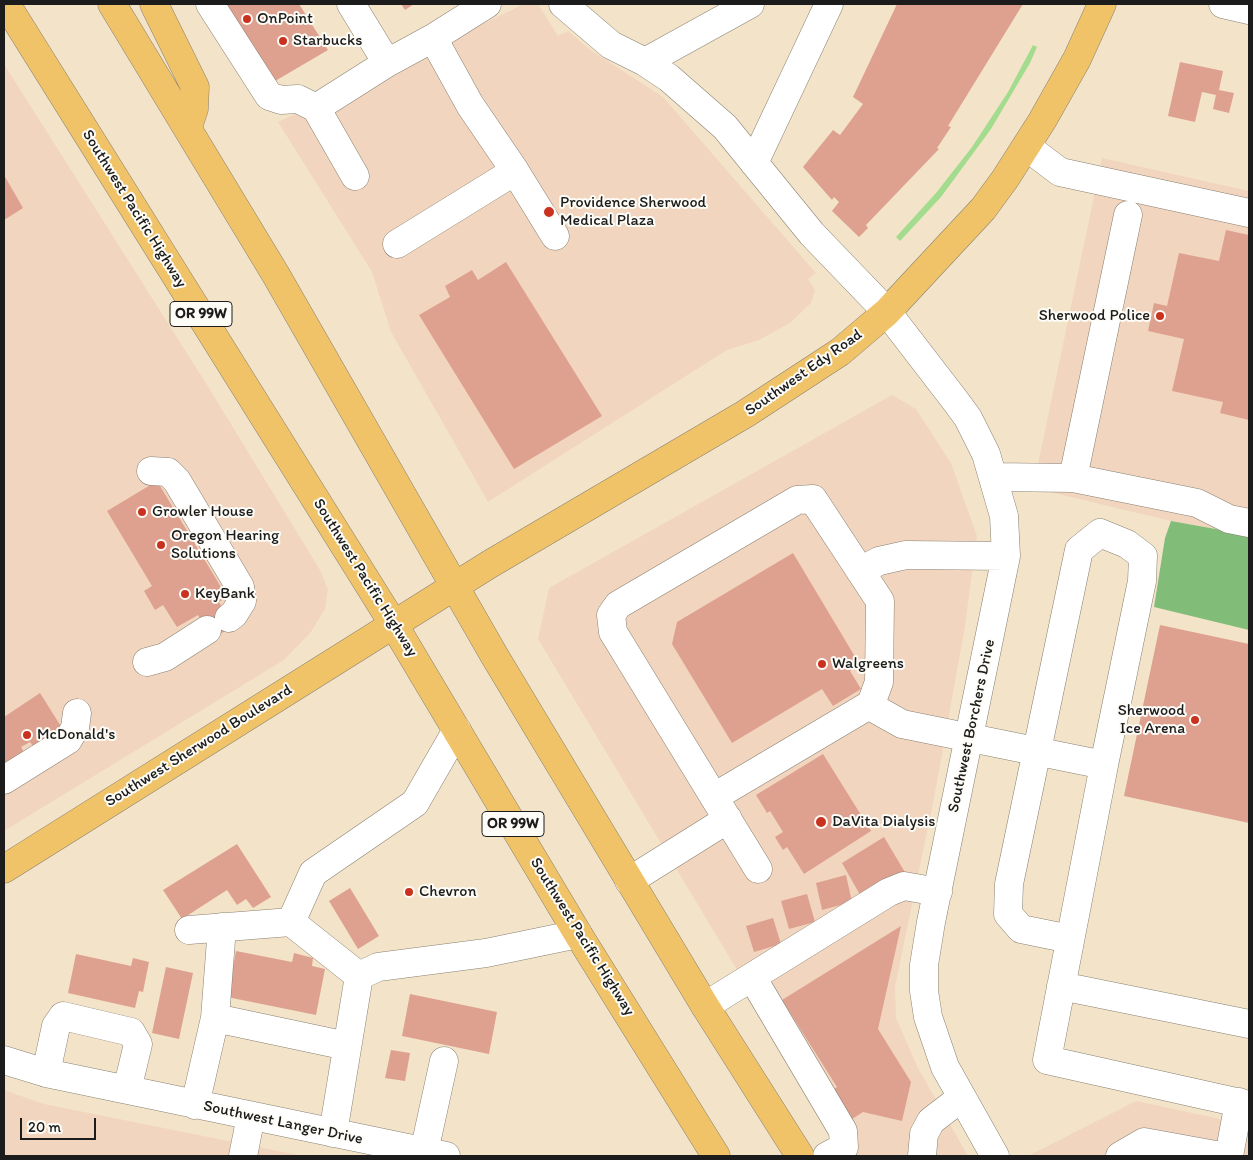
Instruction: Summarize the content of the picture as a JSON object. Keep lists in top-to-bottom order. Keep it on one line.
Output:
{"streets":{"main road":["Southwest Pacific Highway","OR 99W","Southwest Edy Road","Southwest Sherwood Boulevard"],"street":["Southwest Borchers Drive","Southwest Langer Drive"]},"crossings":[["Southwest Pacific Highway","Southwest Edy Road"],["Southwest Pacific Highway","Southwest Sherwood Boulevard"],["Southwest Edy Road","Southwest Borchers Drive"],["Southwest Edy Road","Southwest Sherwood Boulevard"]],"places":["OnPoint","Starbucks","Providence Sherwood Medical Plaza","Sherwood Police","Growler House","Oregon Hearing Solutions","KeyBank","Walgreens","Sherwood Ice Arena","McDonald's","DaVita Dialysis","Chevron"],"scale_bar":"20 m"}
